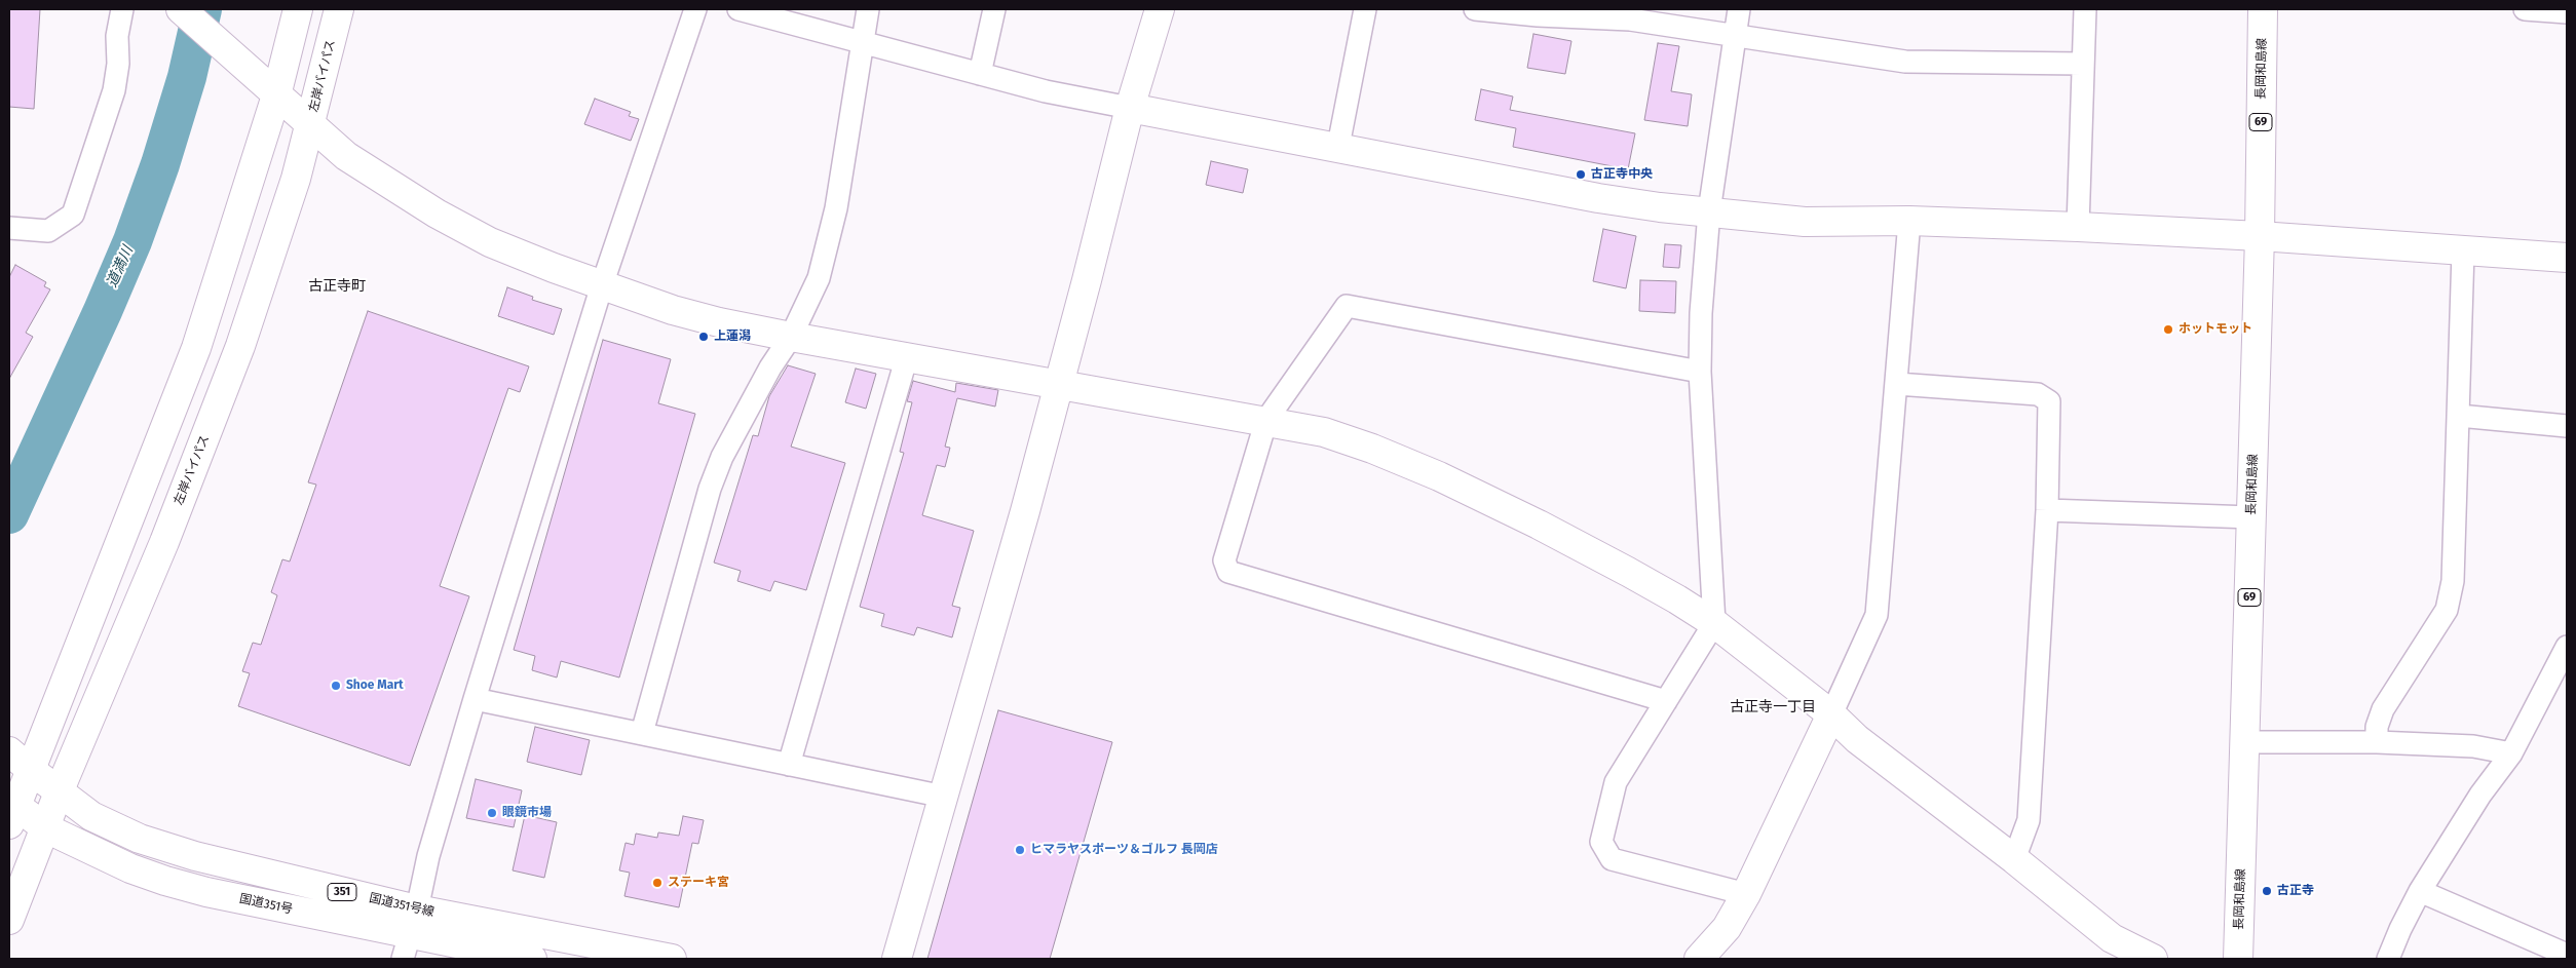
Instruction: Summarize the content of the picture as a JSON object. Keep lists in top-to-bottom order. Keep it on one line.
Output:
{"streets":{"main road":["長岡和島線","左岸バイパス","69","351","国道351号","国道351号線"]},"crossings":[["左岸バイパス","国道351号"],["左岸バイパス","国道351号線"],["国道351号","国道351号線"]],"districts":["古正寺町","古正寺一丁目"],"water":["道満川"],"places":["古正寺中央","ホットモット","上蓮潟","Shoe Mart","眼鏡市場","ヒマラヤスポーツ＆ゴルフ 長岡店","ステーキ宮","古正寺"]}
